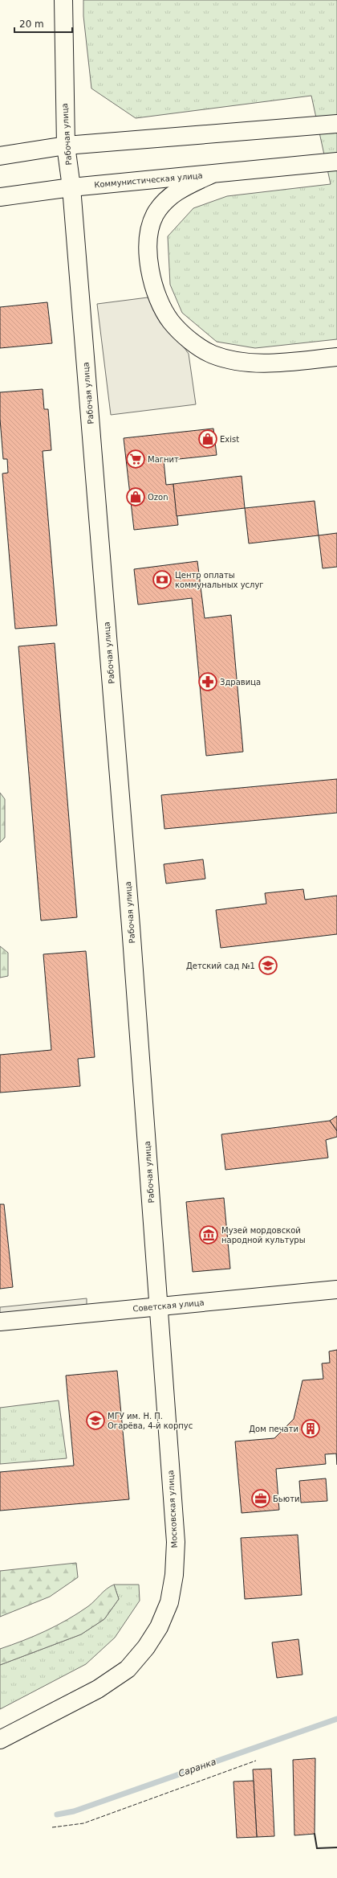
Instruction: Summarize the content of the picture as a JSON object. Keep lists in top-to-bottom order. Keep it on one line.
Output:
{"streets":{"street":["Рабочая улица","Коммунистическая улица","Советская улица","Московская улица"]},"crossings":[["Рабочая улица","Коммунистическая улица"],["Рабочая улица","Советская улица"],["Рабочая улица","Московская улица"],["Советская улица","Московская улица"]],"water":["Саранка"],"places":{"shop":["Exist","Ozon"],"supermarket":["Магнит"],"bank":["Центр оплаты коммунальных услуг"],"pharmacy":["Здравица"],"school or university":["Детский сад №1","МГУ им. Н. П. Огарёва, 4-й корпус"],"museum":["Музей мордовской народной культуры"],"building":["Дом печати"],"office":["Бьюти"]},"scale_bar":"20 m"}
